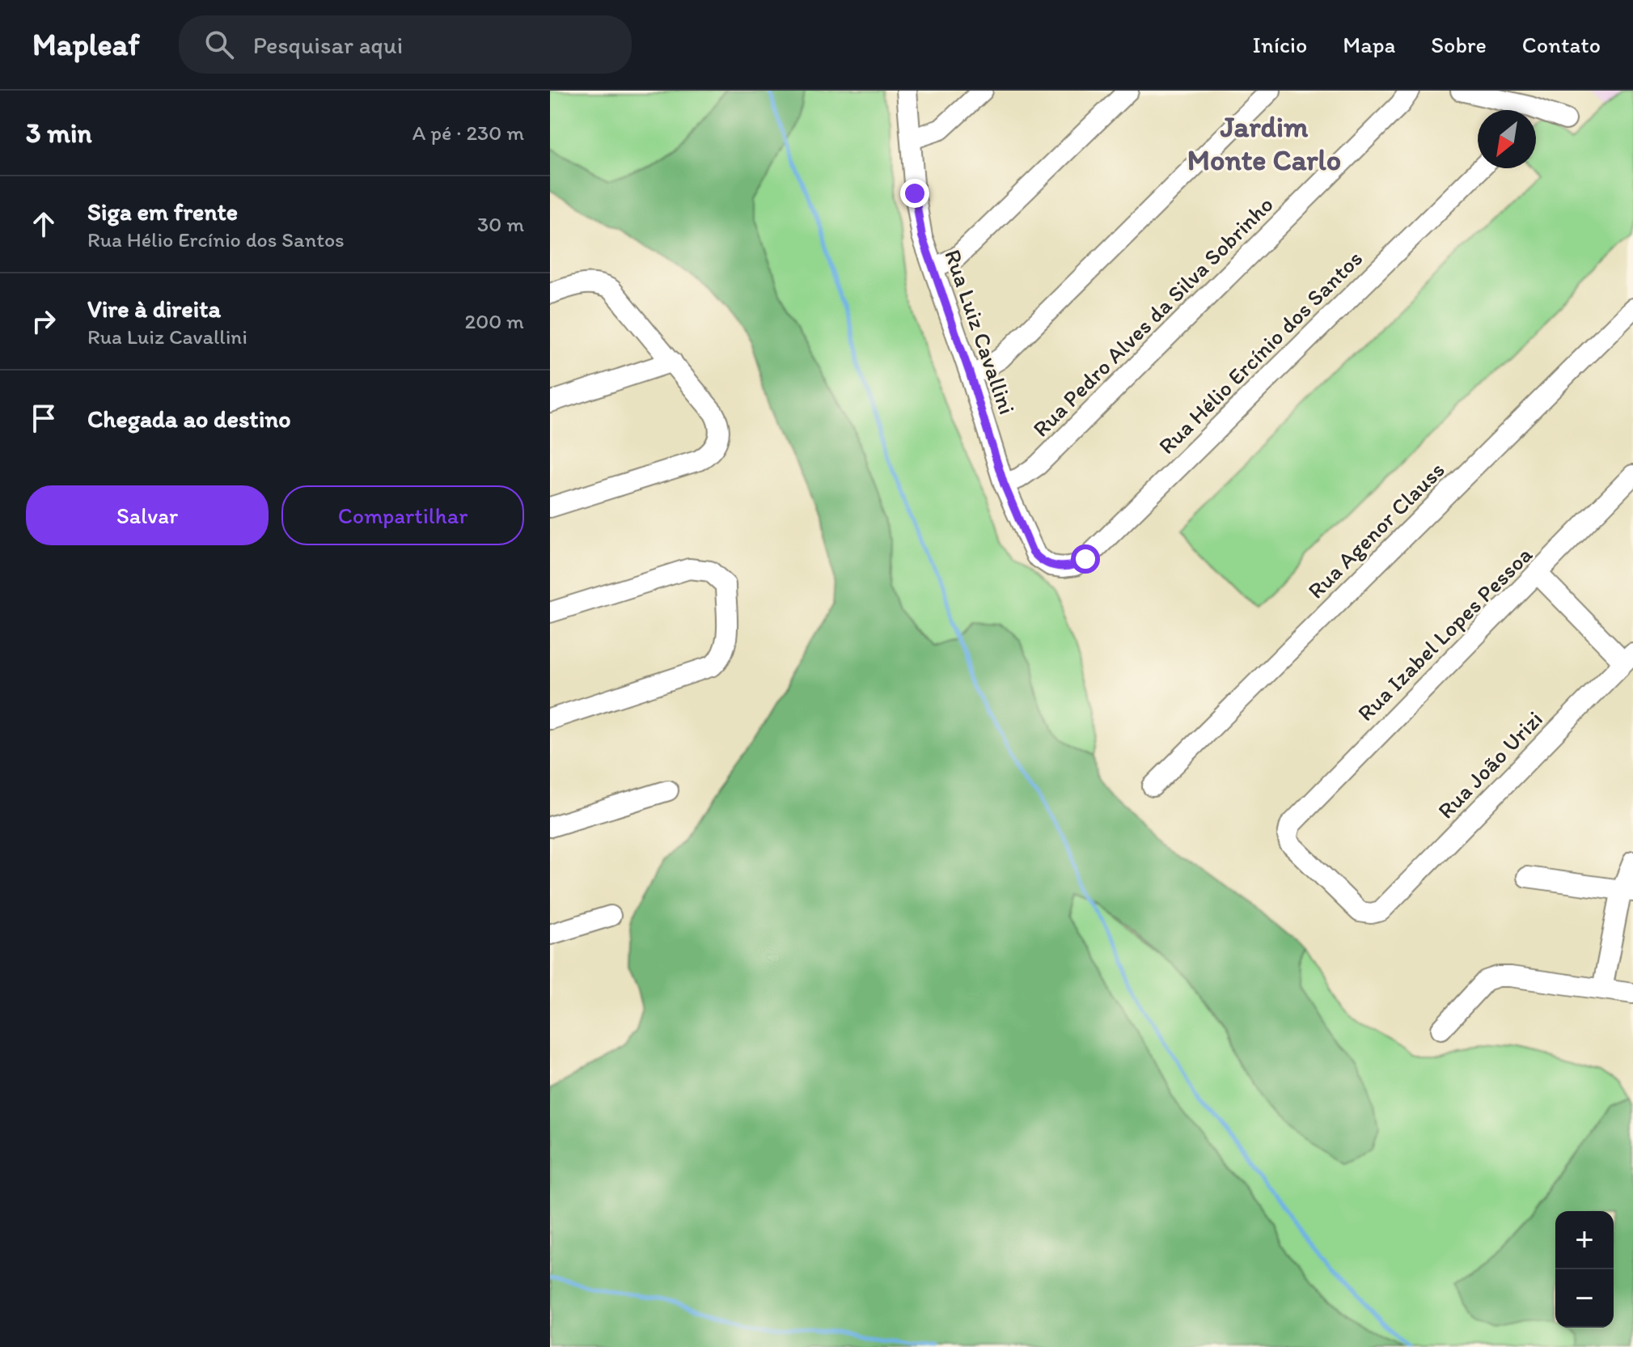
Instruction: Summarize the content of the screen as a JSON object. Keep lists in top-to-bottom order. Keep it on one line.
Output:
{"streets":{"street":["Rua Pedro Alves da Silva Sobrinho","Rua Luiz Cavallini","Rua Hélio Ercínio dos Santos","Rua Agenor Clauss","Rua Izabel Lopes Pessoa","Rua João Urizi"]},"crossings":[["Rua Pedro Alves da Silva Sobrinho","Rua Luiz Cavallini"],["Rua Luiz Cavallini","Rua Hélio Ercínio dos Santos"],["Rua Izabel Lopes Pessoa","Rua João Urizi"]],"districts":["Jardim Monte Carlo"],"north":"bottom left","page":{"header":"Mapleaf","search":"Pesquisar aqui","nav":["Início","Mapa","Sobre","Contato"],"heading":["3 min","A pé · 230 m"],"list":[["Siga em frente","Rua Hélio Ercínio dos Santos","30 m"],["Vire à direita","Rua Luiz Cavallini","200 m"],"Chegada ao destino"],"buttons":["Salvar","Compartilhar"],"map_buttons":["+","−"]}}
